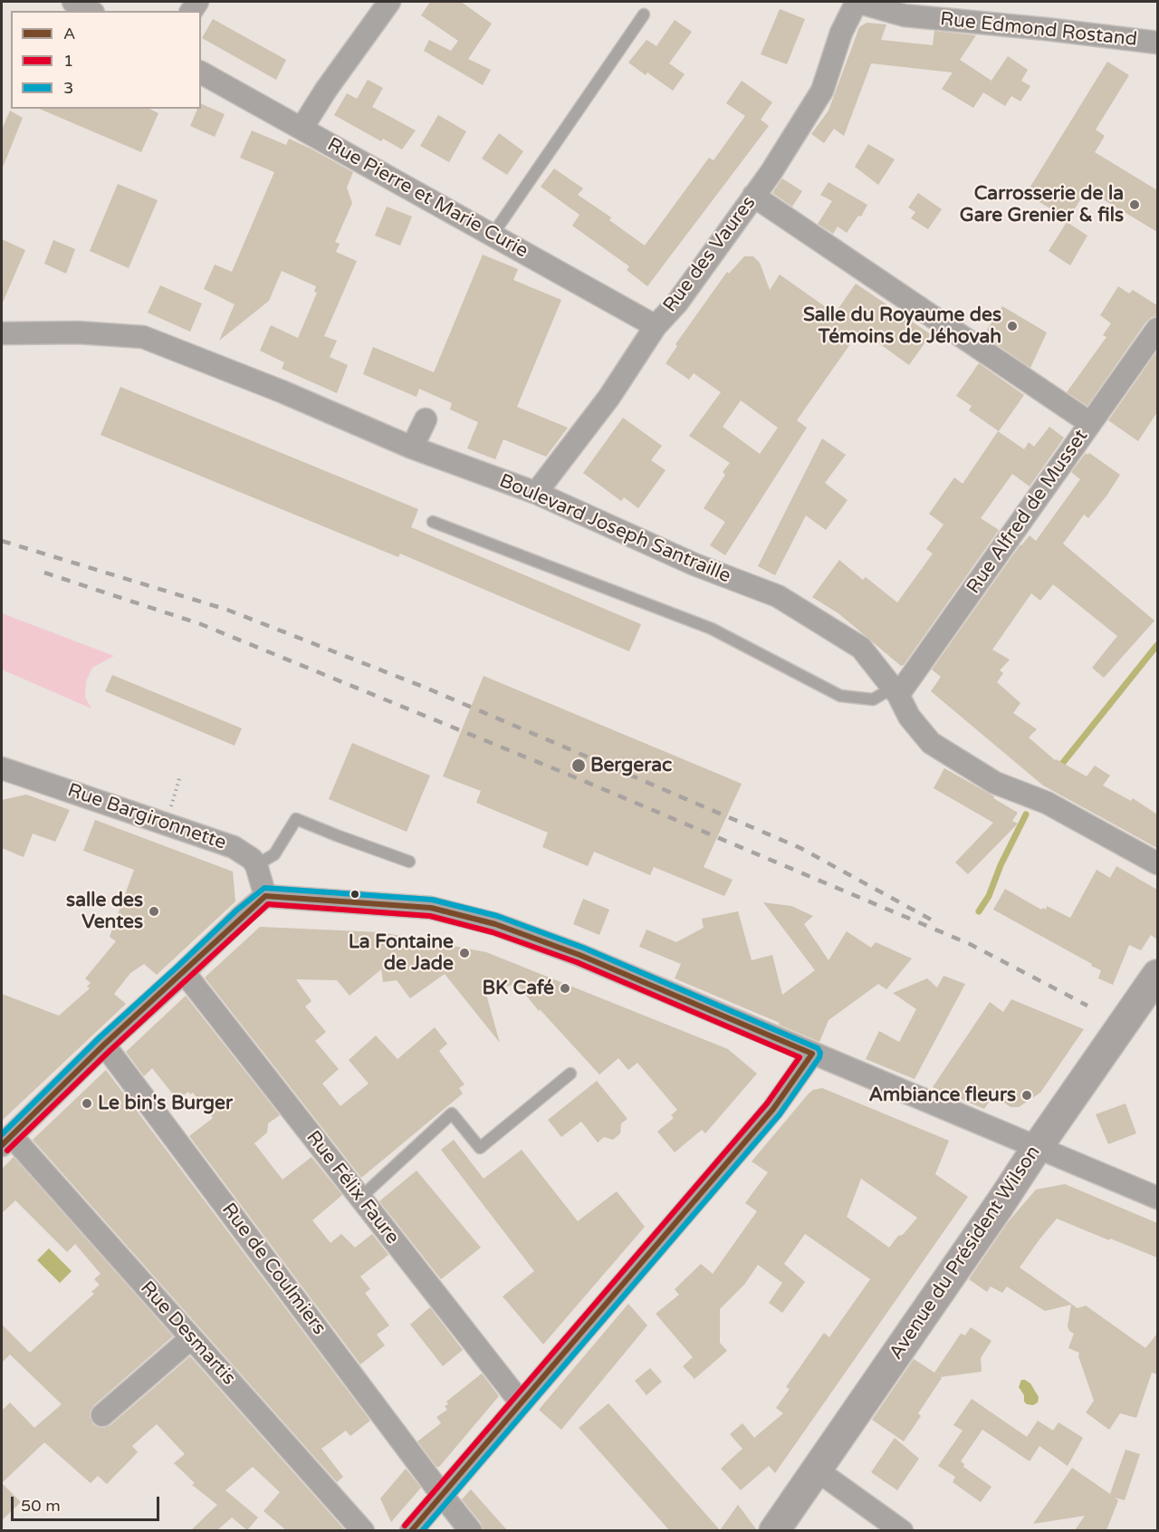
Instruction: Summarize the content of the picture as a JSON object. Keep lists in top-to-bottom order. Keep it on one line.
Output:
{"streets":{"main road":["Avenue du Président Wilson"],"street":["Rue Edmond Rostand","Rue Pierre et Marie Curie","Rue des Vaures","Rue Alfred de Musset","Boulevard Joseph Santraille","Rue Bargironnette","Rue Félix Faure","Rue de Coulmiers","Rue Desmartis"]},"crossings":[["Rue Edmond Rostand","Rue des Vaures"],["Rue Pierre et Marie Curie","Rue des Vaures"],["Rue des Vaures","Boulevard Joseph Santraille"],["Rue Alfred de Musset","Boulevard Joseph Santraille"]],"places":["Carrosserie de la Gare Grenier & fils","Salle du Royaume des Témoins de Jéhovah","Bergerac","salle des Ventes","La Fontaine de Jade","BK Café","Ambiance fleurs","Le bin's Burger"],"lines":["transit line 3","transit line A","transit line 1"],"legend":["A","1","3"],"scale_bar":"50 m"}
